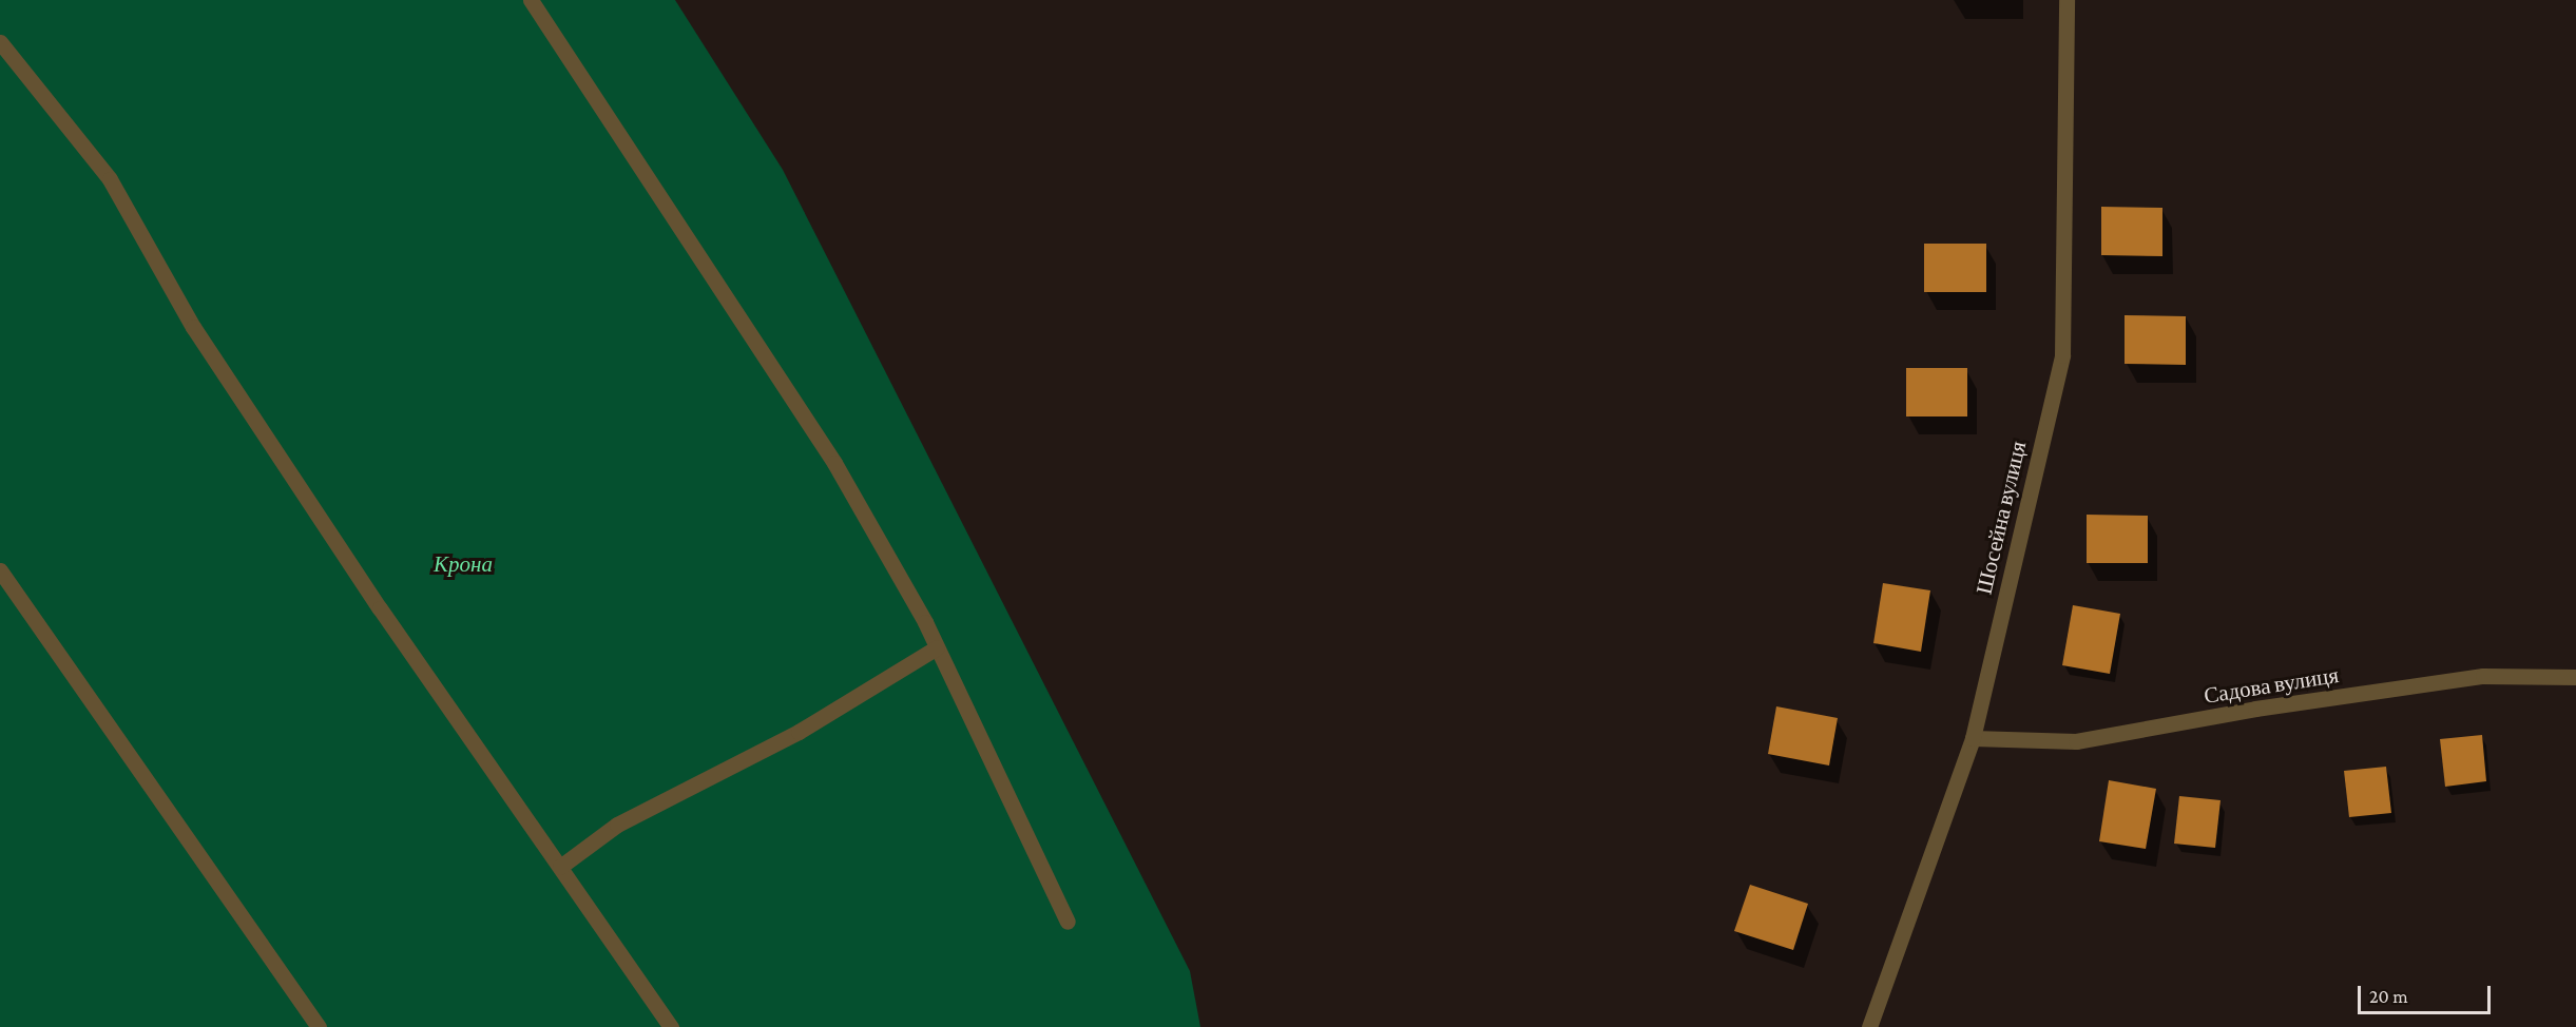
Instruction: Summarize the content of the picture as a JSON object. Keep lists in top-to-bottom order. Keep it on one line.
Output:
{"streets":{"street":["Шосейна вулиця","Садова вулиця"]},"crossings":[["Шосейна вулиця","Садова вулиця"]],"parks":["Крона"],"scale_bar":"20 m"}
